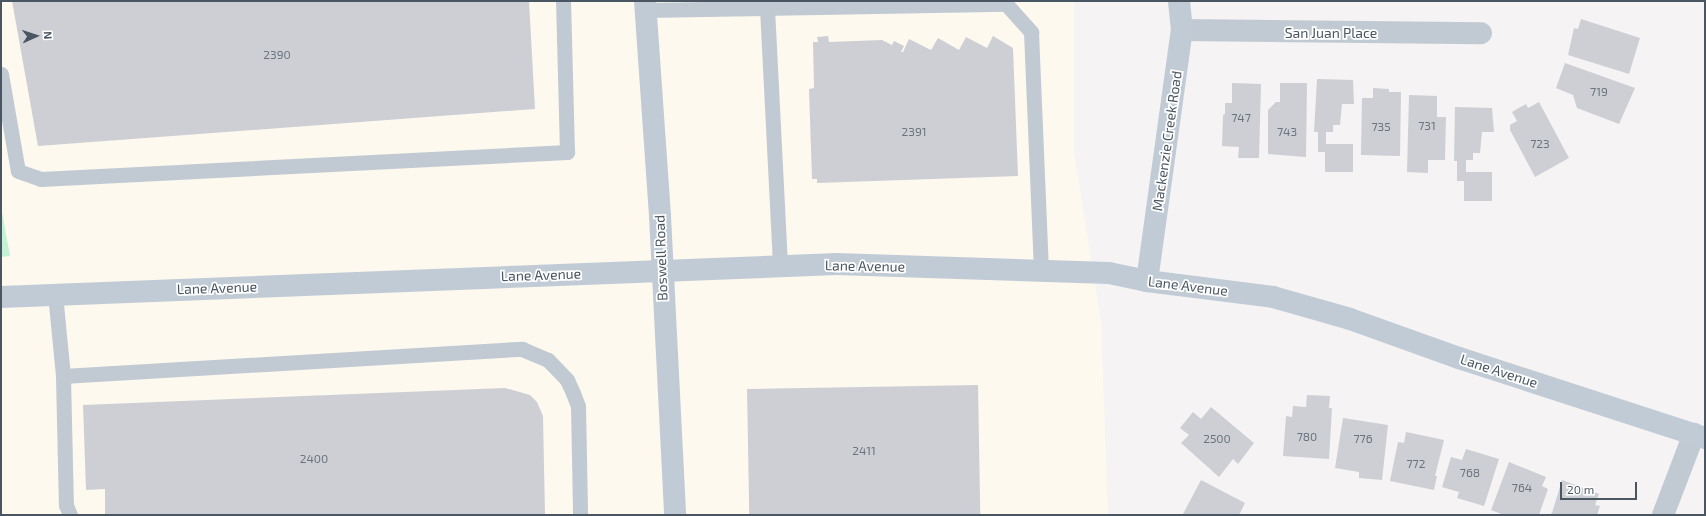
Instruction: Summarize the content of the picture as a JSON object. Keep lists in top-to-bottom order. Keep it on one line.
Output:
{"streets":{"main road":["Mackenzie Creek Road","Boswell Road","Lane Avenue"],"street":["San Juan Place"]},"crossings":[["San Juan Place","Mackenzie Creek Road"],["Mackenzie Creek Road","Lane Avenue"],["Boswell Road","Lane Avenue"]],"house_numbers":["2390","719","747","731","735","2391","743","723","780","2500","776","2411","2400","772","768","764"],"scale_bar":"20 m","north":"right"}
